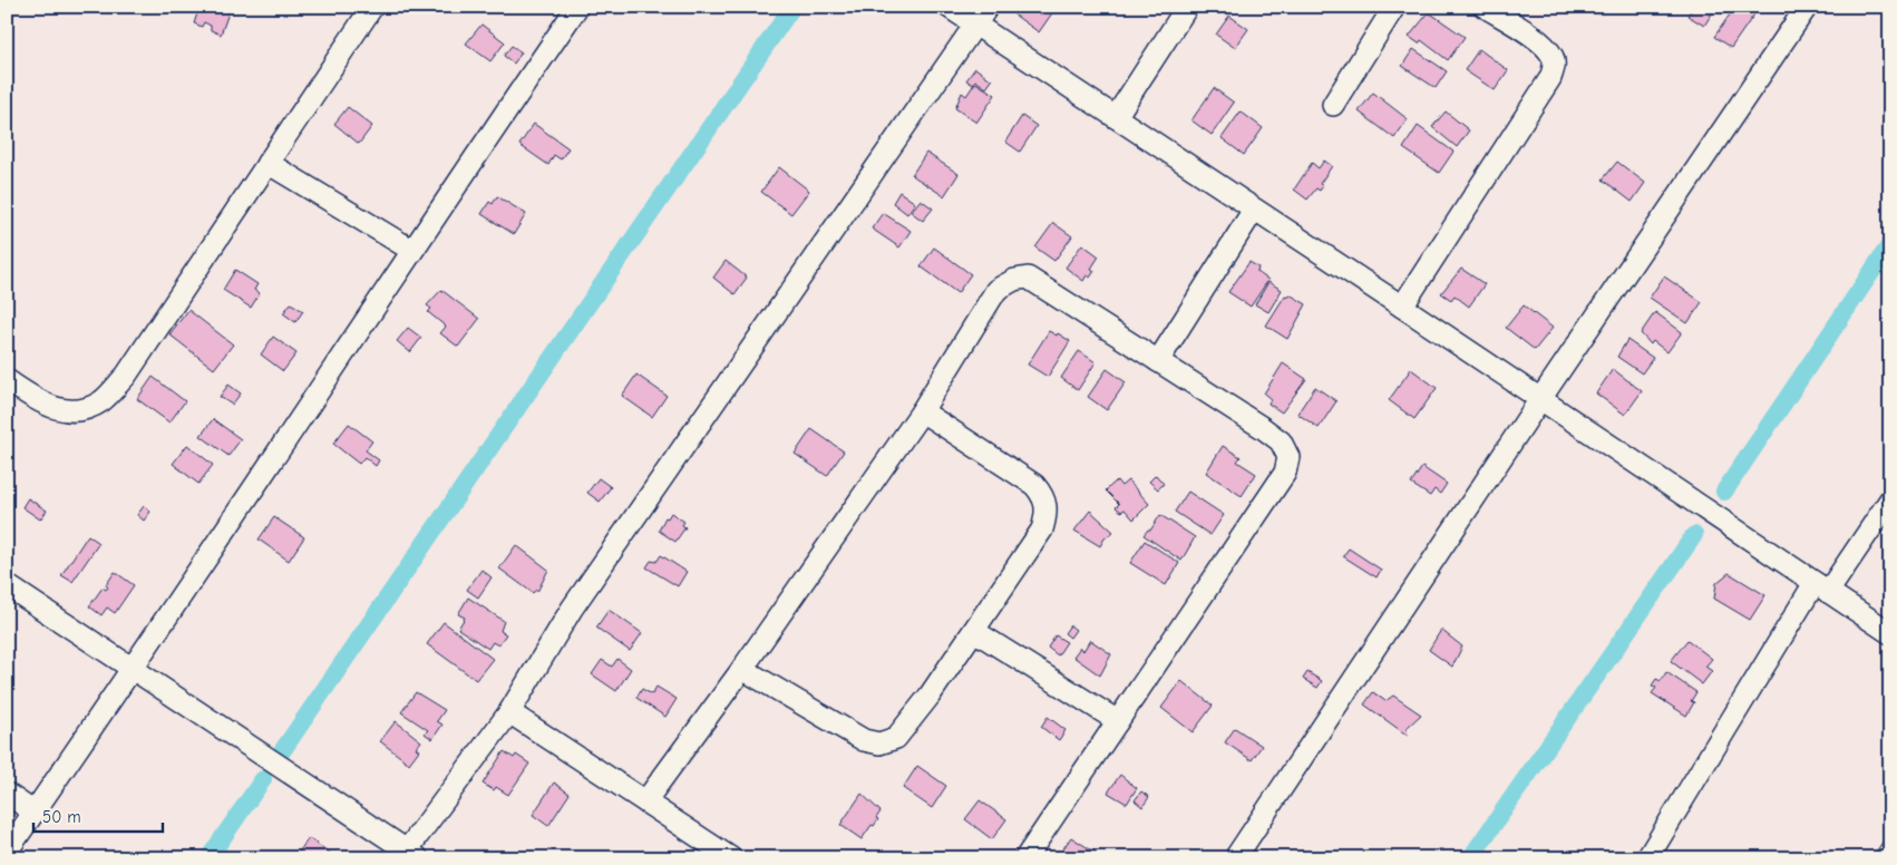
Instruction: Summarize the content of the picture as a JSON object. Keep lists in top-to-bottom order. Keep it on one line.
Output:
{"scale_bar":"50 m"}
